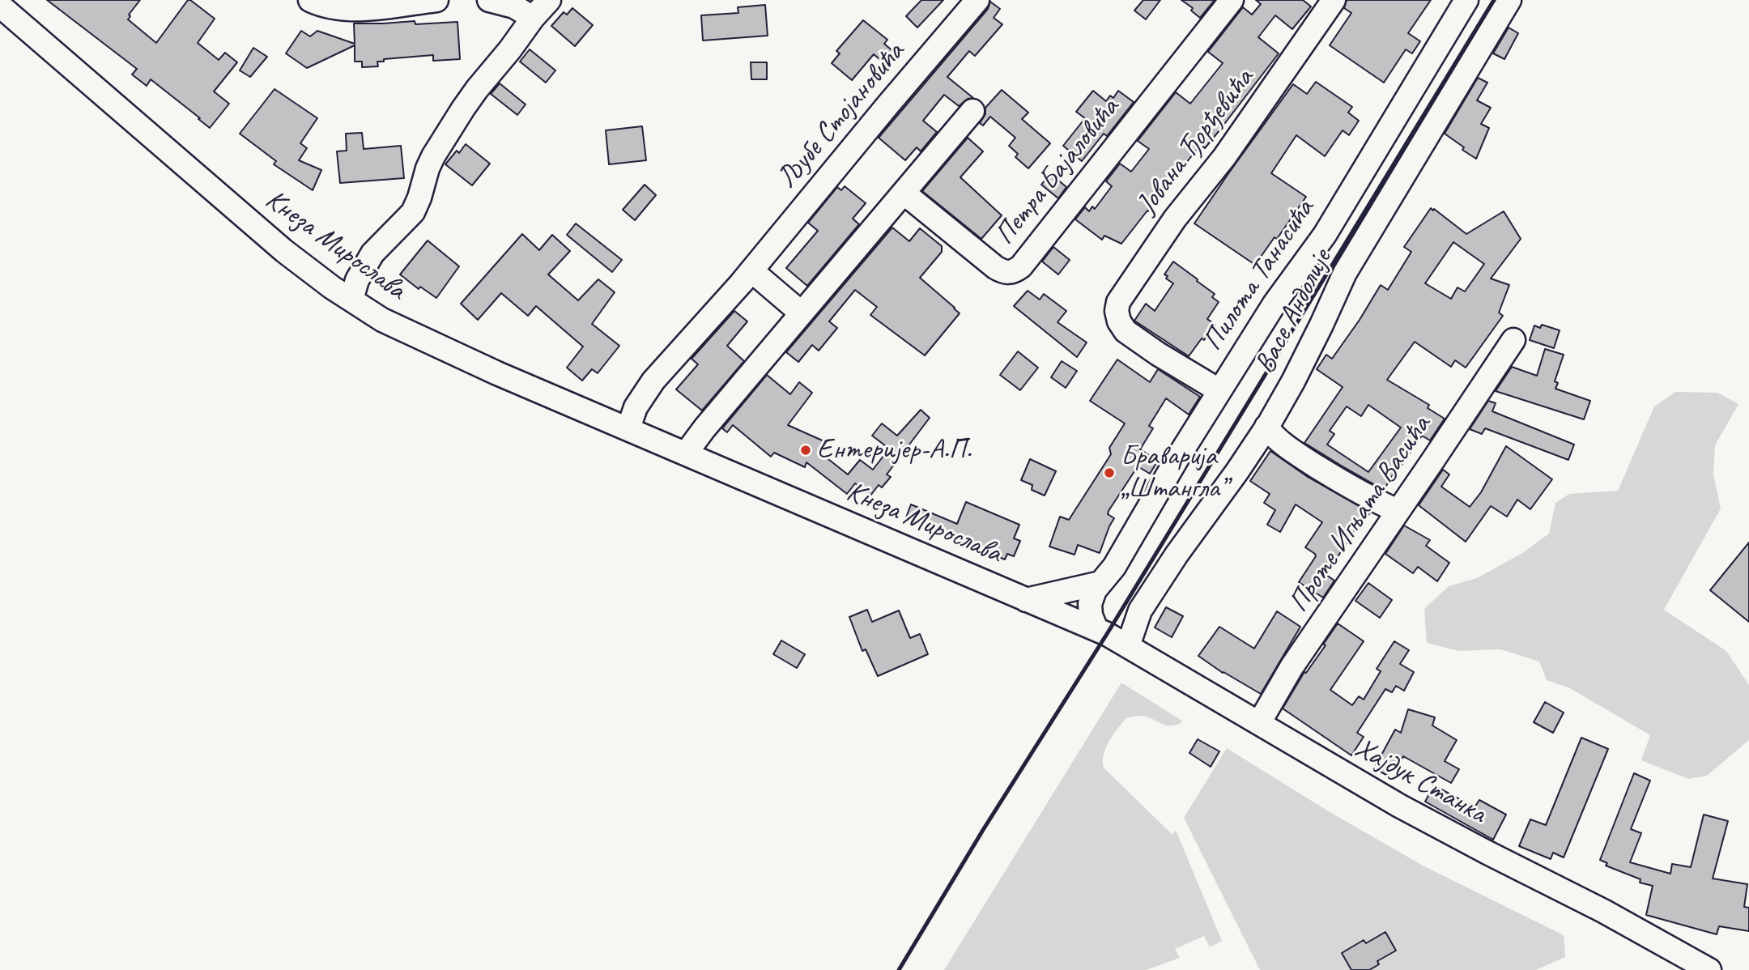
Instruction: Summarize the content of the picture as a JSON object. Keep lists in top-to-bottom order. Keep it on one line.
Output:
{"streets":{"street":["Љубе Стојановића","Јована Ђорђевића","Петра Бајаловића","Кнеза Мирослава","Пилота Танасића","Васе Андолије","Проте Игњата Васића","Хајдук Станка"]},"crossings":[["Љубе Стојановића","Кнеза Мирослава"],["Јована Ђорђевића","Пилота Танасића"],["Кнеза Мирослава","Пилота Танасића"],["Кнеза Мирослава","Хајдук Станка"],["Пилота Танасића","Хајдук Станка"],["Васе Андолије","Хајдук Станка"],["Проте Игњата Васића","Хајдук Станка"]],"places":["Ентеријер-А.П.","Браварија „Штангла”"]}
